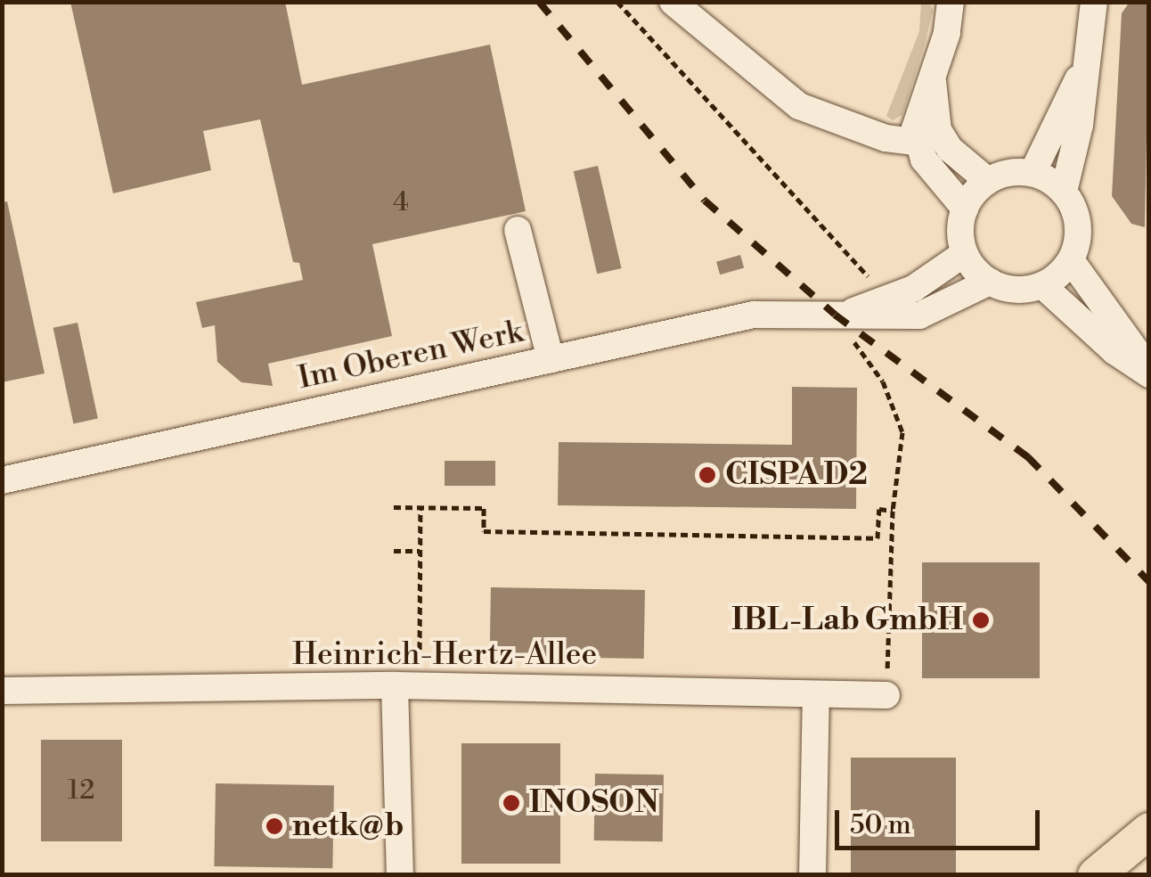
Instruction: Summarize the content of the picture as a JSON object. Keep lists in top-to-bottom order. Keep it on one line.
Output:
{"streets":{"street":["Im Oberen Werk","Heinrich-Hertz-Allee"]},"places":["CISPA D2","IBL-Lab GmbH","INOSON","netk@b"],"house_numbers":["4","12"],"scale_bar":"50 m"}
